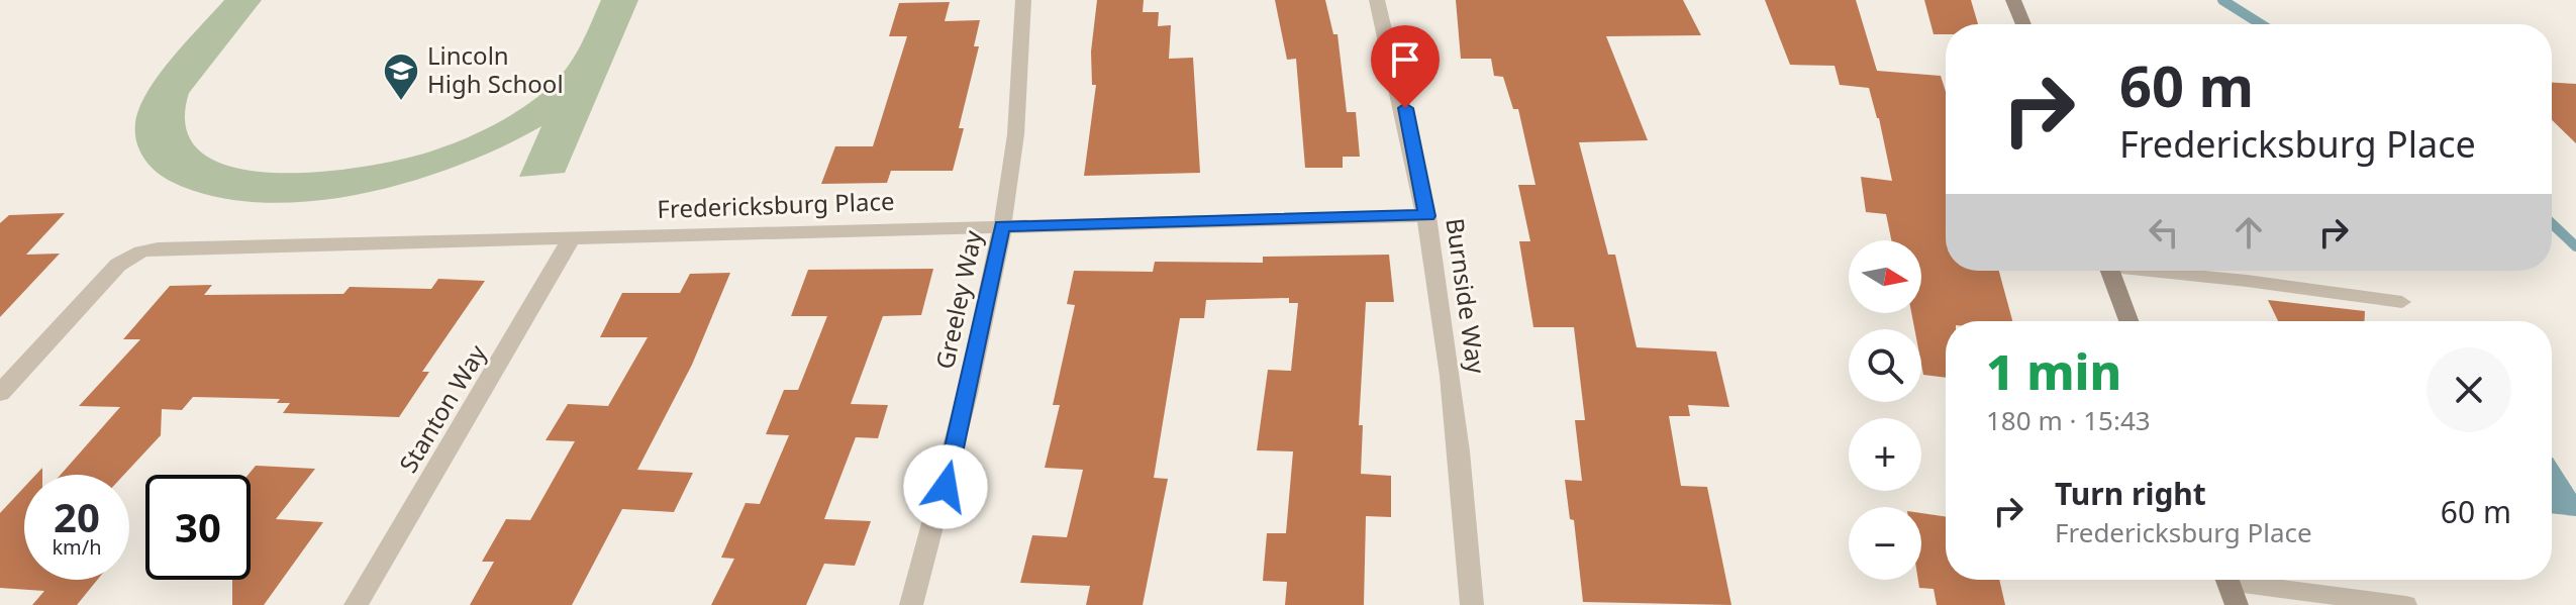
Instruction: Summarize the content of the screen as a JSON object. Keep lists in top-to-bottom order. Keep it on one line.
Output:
{"streets":{"street":["Fredericksburg Place","Burnside Way","Greeley Way","Stanton Way"]},"crossings":[["Fredericksburg Place","Burnside Way"],["Fredericksburg Place","Greeley Way"],["Fredericksburg Place","Stanton Way"]],"places":{"school or university":["Lincoln High School"]},"north":"right","page":{"turn":["60 m","Fredericksburg Place"],"map_buttons":["+","−"],"heading":["1 min","180 m · 15:43"],"list":[{"name":"Turn right","note":"Fredericksburg Place","value":"60 m"}],"speed":"20 km/h","limit":"30"}}
